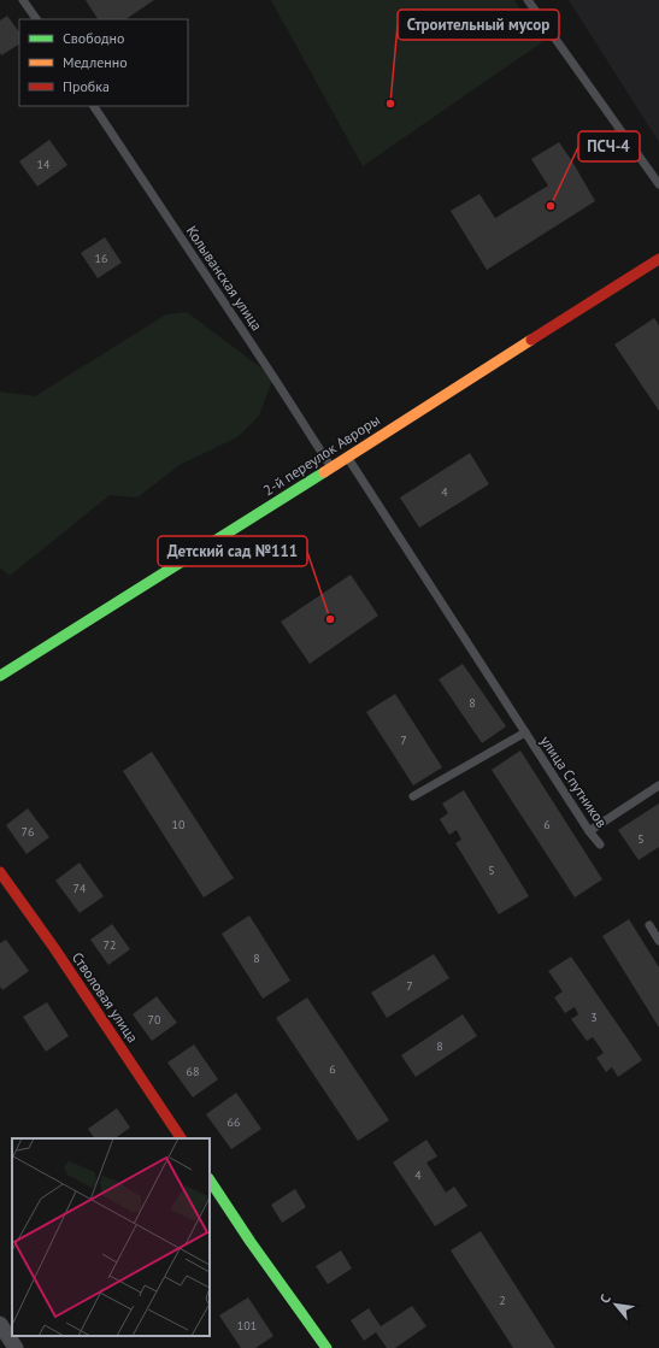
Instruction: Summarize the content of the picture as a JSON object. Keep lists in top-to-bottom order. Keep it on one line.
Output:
{"streets":{"street":["2-й переулок Авроры","Стволовая улица"],"lane":["Колыванская улица","улица Спутников"]},"crossings":[["Колыванская улица","2-й переулок Авроры"],["2-й переулок Авроры","улица Спутников"]],"places":["Строительный мусор","ПСЧ-4","Детский сад №111"],"house_numbers":["14","16","4","8","7","10","6","76","5","5","74","72","8","7","3","70","8","6","68","66","4","2","101"],"legend":["Свободно","Медленно","Пробка"],"north":"top left"}
